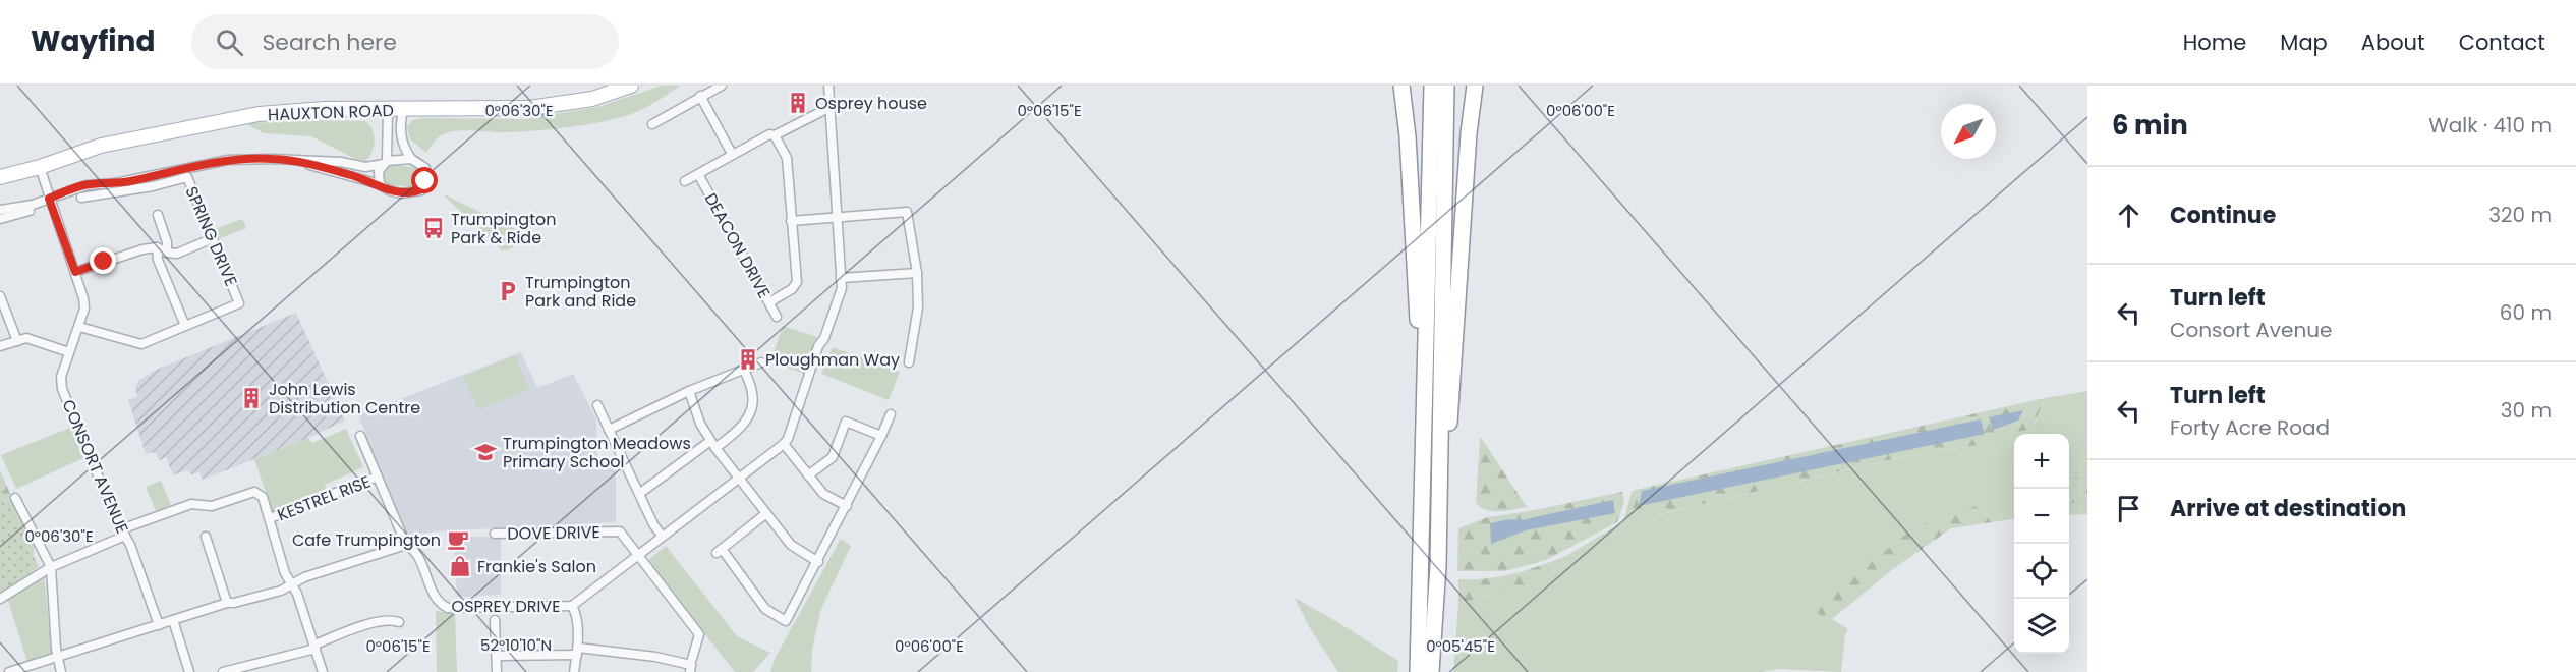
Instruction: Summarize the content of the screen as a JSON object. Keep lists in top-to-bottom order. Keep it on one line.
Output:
{"streets":{"main road":["HAUXTON ROAD"],"street":["SPRING DRIVE","DEACON DRIVE","CONSORT AVENUE","KESTREL RISE","DOVE DRIVE","OSPREY DRIVE"]},"crossings":[["HAUXTON ROAD","CONSORT AVENUE"],["SPRING DRIVE","CONSORT AVENUE"],["KESTREL RISE","OSPREY DRIVE"],["DOVE DRIVE","OSPREY DRIVE"]],"places":{"building":["Osprey house","Ploughman Way","John Lewis Distribution Centre"],"bus stop":["Trumpington Park & Ride"],"parking":["Trumpington Park and Ride"],"school or university":["Trumpington Meadows Primary School"],"cafe":["Cafe Trumpington"],"shop":["Frankie's Salon"]},"north":"bottom left","page":{"header":"Wayfind","search":"Search here","nav":["Home","Map","About","Contact"],"heading":["6 min","Walk · 410 m"],"list":[["Continue","320 m"],["Turn left","Consort Avenue","60 m"],["Turn left","Forty Acre Road","30 m"],"Arrive at destination"],"map_buttons":["+","−"]},"coordinates":["0°06'30\"E","0°06'15\"E","0°06'00\"E","52°10'10\"N","0°05'45\"E"]}
